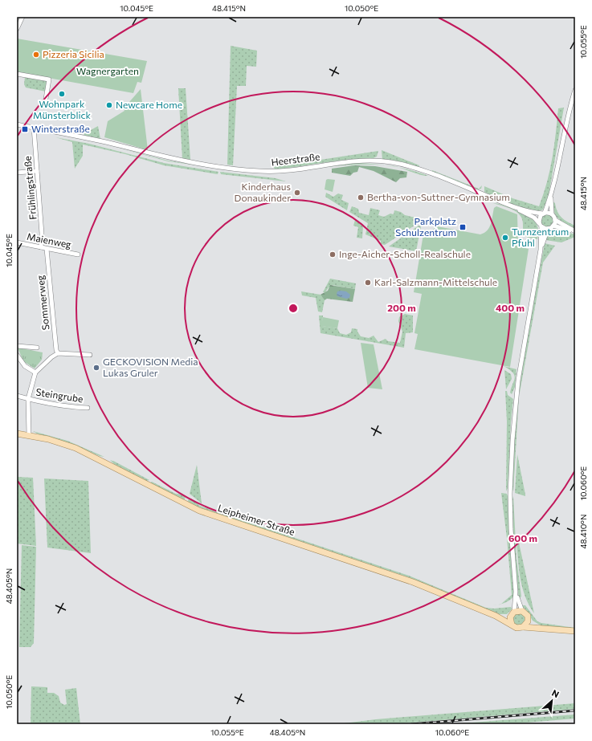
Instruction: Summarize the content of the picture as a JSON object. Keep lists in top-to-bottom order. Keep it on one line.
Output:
{"streets":{"main road":["Leipheimer Straße"],"street":["Heerstraße","Frühlingstraße","Maienweg","Sommerweg","Steingrube"]},"crossings":[["Heerstraße","Frühlingstraße"],["Frühlingstraße","Maienweg"],["Maienweg","Sommerweg"]],"parks":["Wagnergarten"],"places":{"other":["Pizzeria Sicilia","Wohnpark Münsterblick","Newcare Home","Kinderhaus Donaukinder","Bertha-von-Suttner-Gymnasium","Turnzentrum Pfuhl","Inge-Aicher-Scholl-Realschule","Karl-Salzmann-Mittelschule","GECKOVISION Media Lukas Gruler"],"transit":["Winterstraße","Parkplatz Schulzentrum"]},"north":"top right","coordinates":["10.045°E","48.415°N","10.050°E","10.055°E","10.060°E","48.410°N","48.405°N"],"rings":["200 m","400 m","600 m"]}
